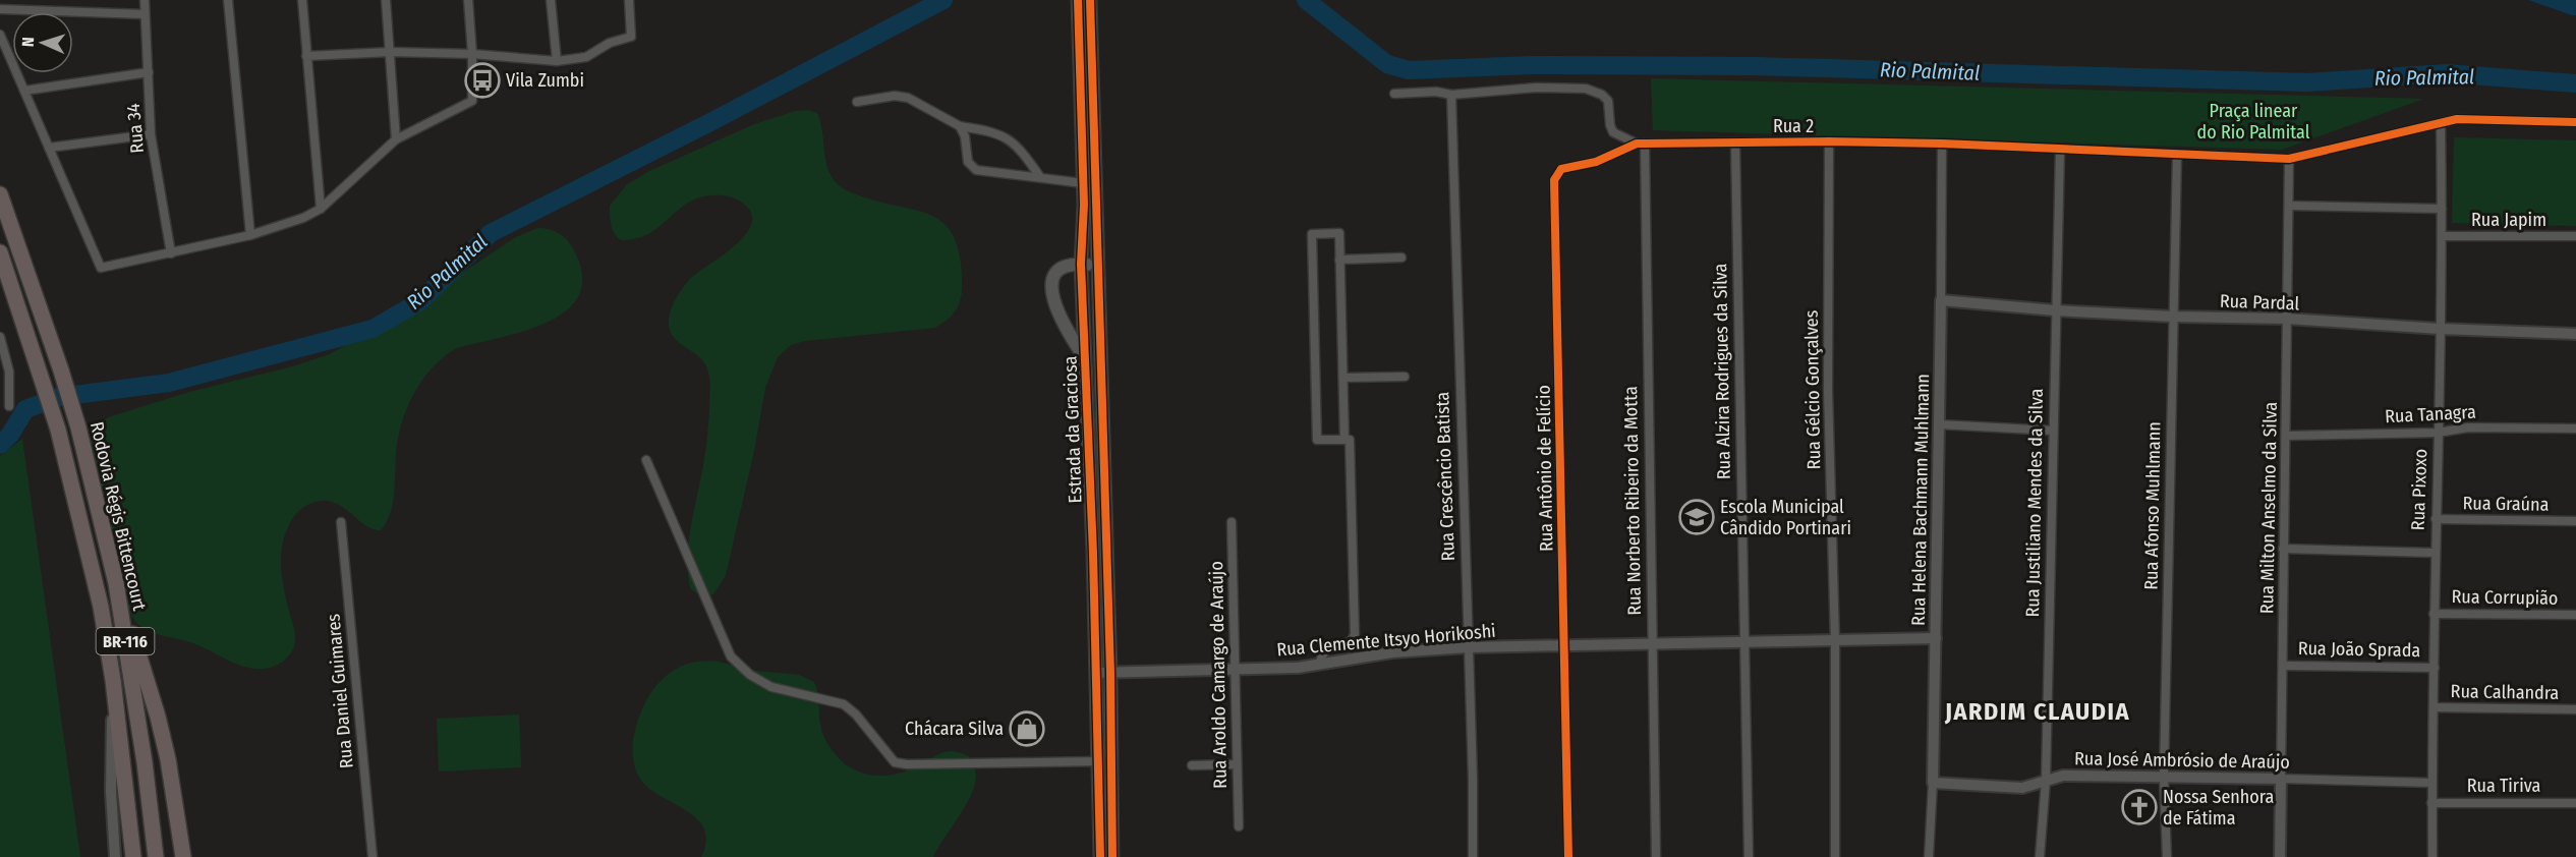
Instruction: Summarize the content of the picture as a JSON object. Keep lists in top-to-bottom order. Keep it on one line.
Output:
{"streets":{"highway":["Rodovia Régis Bittencourt","BR-116"],"main road":["Estrada da Graciosa"],"street":["Rua 2","Rua 34","Rua Japim","Rua Pardal","Rua Alzira Rodrigues da Silva","Rua Gélcio Gonçalves","Rua Tanagra","Rua Antônio de Felício","Rua Crescêncio Batista","Rua Pixoxo","Rua Helena Bachmann Muhlmann","Rua Norberto Ribeiro da Motta","Rua Justiliano Mendes da Silva","Rua Graúna","Rua Afonso Muhlmann","Rua Milton Anselmo da Silva","Rua Corrupião","Rua Clemente Itsyo Horikoshi","Rua João Sprada","Rua Aroldo Camargo de Araújo","Rua Daniel Guimares","Rua Calhandra","Rua José Ambrósio de Araújo","Rua Tiriva"]},"crossings":[["Rua 2","Rua Alzira Rodrigues da Silva"],["Rua 2","Rua Gélcio Gonçalves"],["Rua 2","Rua Antônio de Felício"],["Rua 2","Rua Pixoxo"],["Rua 2","Rua Helena Bachmann Muhlmann"],["Rua 2","Rua Norberto Ribeiro da Motta"],["Rua 2","Rua Justiliano Mendes da Silva"],["Rua 2","Rua Afonso Muhlmann"],["Rua 2","Rua Milton Anselmo da Silva"],["Rua Japim","Rua Pixoxo"],["Rua Pardal","Rua Pixoxo"],["Rua Pardal","Rua Helena Bachmann Muhlmann"],["Rua Pardal","Rua Justiliano Mendes da Silva"],["Rua Pardal","Rua Afonso Muhlmann"],["Rua Pardal","Rua Milton Anselmo da Silva"],["Rua Alzira Rodrigues da Silva","Rua Clemente Itsyo Horikoshi"],["Rua Gélcio Gonçalves","Rua Clemente Itsyo Horikoshi"],["Rua Tanagra","Rua Pixoxo"],["Rua Tanagra","Rua Milton Anselmo da Silva"],["Estrada da Graciosa","Rua Clemente Itsyo Horikoshi"],["Rua Antônio de Felício","Rua Norberto Ribeiro da Motta"],["Rua Antônio de Felício","Rua Clemente Itsyo Horikoshi"],["Rua Crescêncio Batista","Rua Clemente Itsyo Horikoshi"],["Rua Pixoxo","Rua Graúna"],["Rua Pixoxo","Rua Corrupião"],["Rua Pixoxo","Rua João Sprada"],["Rua Pixoxo","Rua Calhandra"],["Rua Pixoxo","Rua José Ambrósio de Araújo"],["Rua Pixoxo","Rua Tiriva"],["Rua Helena Bachmann Muhlmann","Rua Clemente Itsyo Horikoshi"],["Rua Helena Bachmann Muhlmann","Rua José Ambrósio de Araújo"],["Rua Norberto Ribeiro da Motta","Rua Clemente Itsyo Horikoshi"],["Rua Justiliano Mendes da Silva","Rua José Ambrósio de Araújo"],["Rua Afonso Muhlmann","Rua José Ambrósio de Araújo"],["Rua Milton Anselmo da Silva","Rua João Sprada"],["Rua Milton Anselmo da Silva","Rua José Ambrósio de Araújo"],["Rua Clemente Itsyo Horikoshi","Rua Aroldo Camargo de Araújo"]],"districts":["JARDIM CLAUDIA"],"water":["Rio Palmital"],"parks":["Praça linear do Rio Palmital"],"places":{"bus stop":["Vila Zumbi"],"school or university":["Escola Municipal Cândido Portinari"],"shop":["Chácara Silva"],"church":["Nossa Senhora de Fátima"]},"north":"left"}
